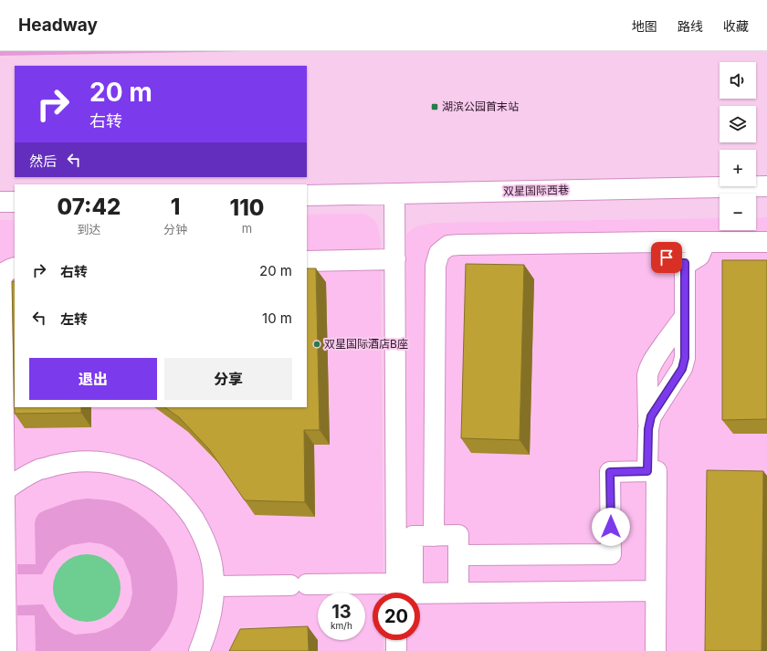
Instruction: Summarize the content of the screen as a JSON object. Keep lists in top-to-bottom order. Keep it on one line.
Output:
{"streets":{"street":["双星国际西巷"]},"places":{"transit":["湖滨公园首末站"],"other":["双星国际酒店B座"]},"page":{"header":"Headway","nav":["地图","路线","收藏"],"map_buttons":["+","−"],"turn":["20 m","右转"],"then":"然后","eta":["07:42","到达","1","分钟","110","m"],"list":[{"name":"右转","value":"20 m"},{"name":"左转","value":"10 m"}],"buttons":["退出","分享"],"speed":"13 km/h","limit":"20"}}
